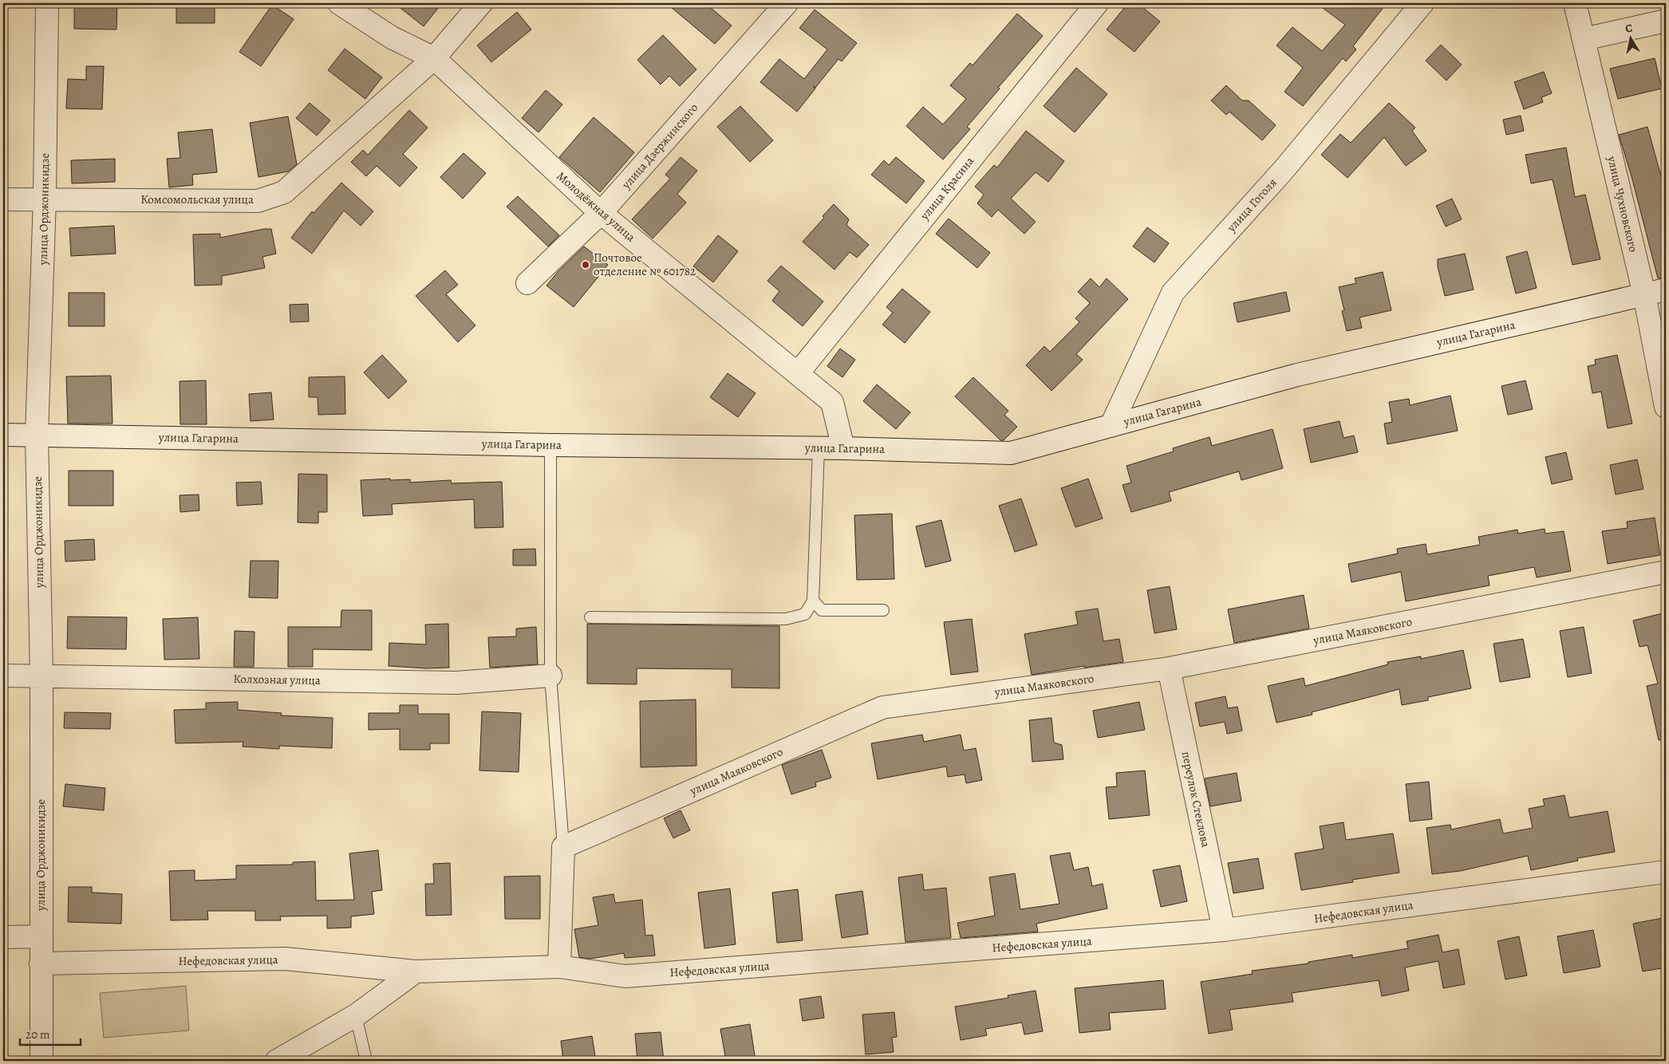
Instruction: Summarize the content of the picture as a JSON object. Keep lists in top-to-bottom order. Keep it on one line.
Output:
{"streets":{"street":["улица Дзержинского","улица Красина","Комсомольская улица","улица Чухновского","улица Гоголя","Молодёжная улица","улица Орджоникидзе","улица Гагарина","улица Маяковского","Колхозная улица","переулок Стеклова","Нефедовская улица"]},"crossings":[["улица Дзержинского","Молодёжная улица"],["улица Красина","Молодёжная улица"],["Комсомольская улица","Молодёжная улица"],["Комсомольская улица","улица Орджоникидзе"],["улица Чухновского","улица Гагарина"],["улица Гоголя","улица Гагарина"],["Молодёжная улица","улица Гагарина"],["улица Орджоникидзе","улица Гагарина"],["улица Орджоникидзе","Колхозная улица"],["улица Орджоникидзе","Нефедовская улица"],["улица Маяковского","переулок Стеклова"],["переулок Стеклова","Нефедовская улица"]],"places":["Почтовое отделение № 601782"],"scale_bar":"20 m","north":"top"}
